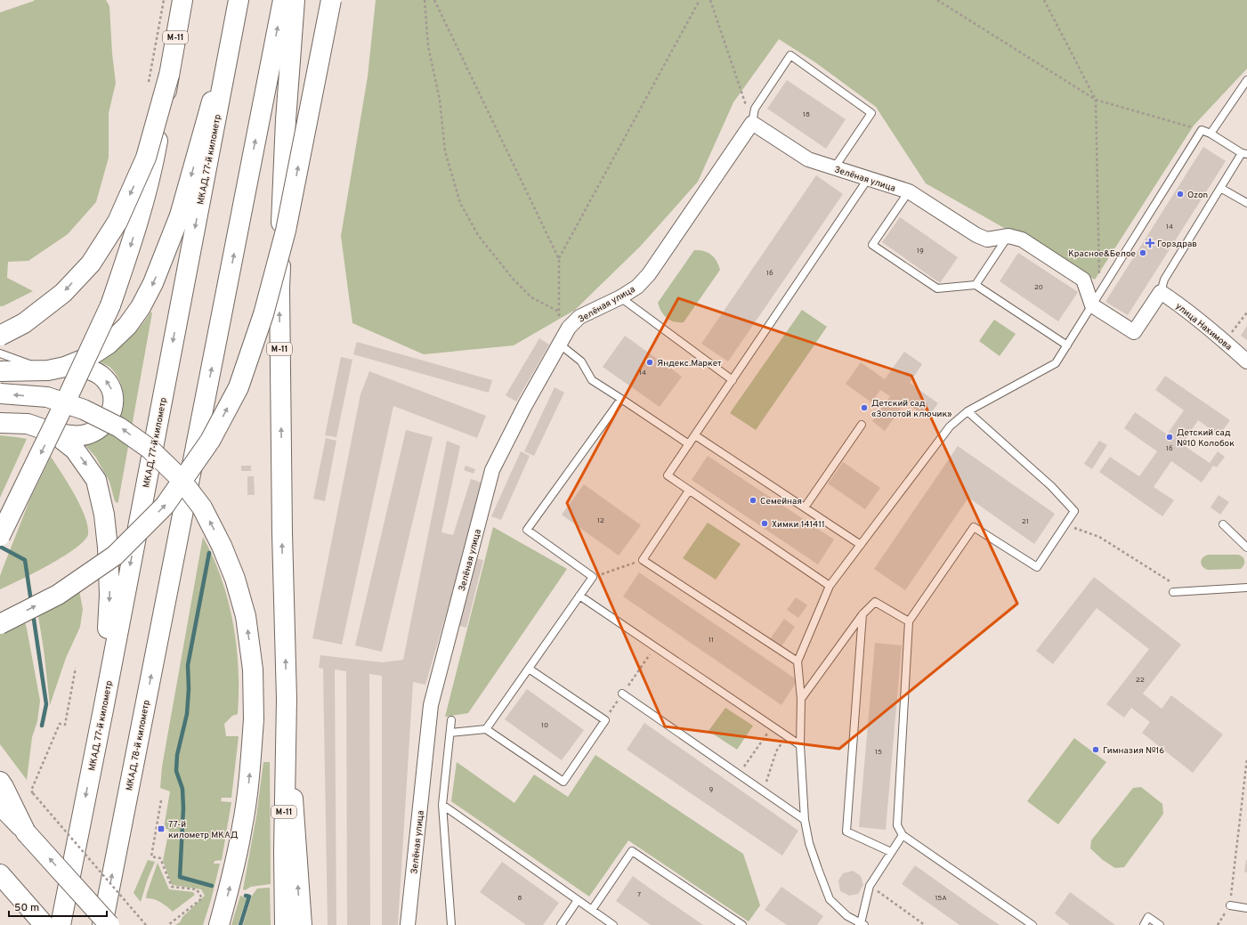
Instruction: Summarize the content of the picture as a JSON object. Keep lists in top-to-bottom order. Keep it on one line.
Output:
{"streets":{"main road":["М-11","МКАД, 77-й километр","МКАД, 78-й километр"],"street":["Зелёная улица","улица Нахимова"]},"places":{"other":["Ozon","Красное&Белое","Яндекс.Маркет","Детский сад «Золотой ключик»","Детский сад №10 Колобок","Семейная","Химки 141411","Гимназия №16"],"health":["Горздрав"],"transit":["77-й километр МКАД"]},"house_numbers":["18","14","19","16","20","14","16","12","21","11","22","10","15","9","7","8","15А"],"scale_bar":"50 m"}
